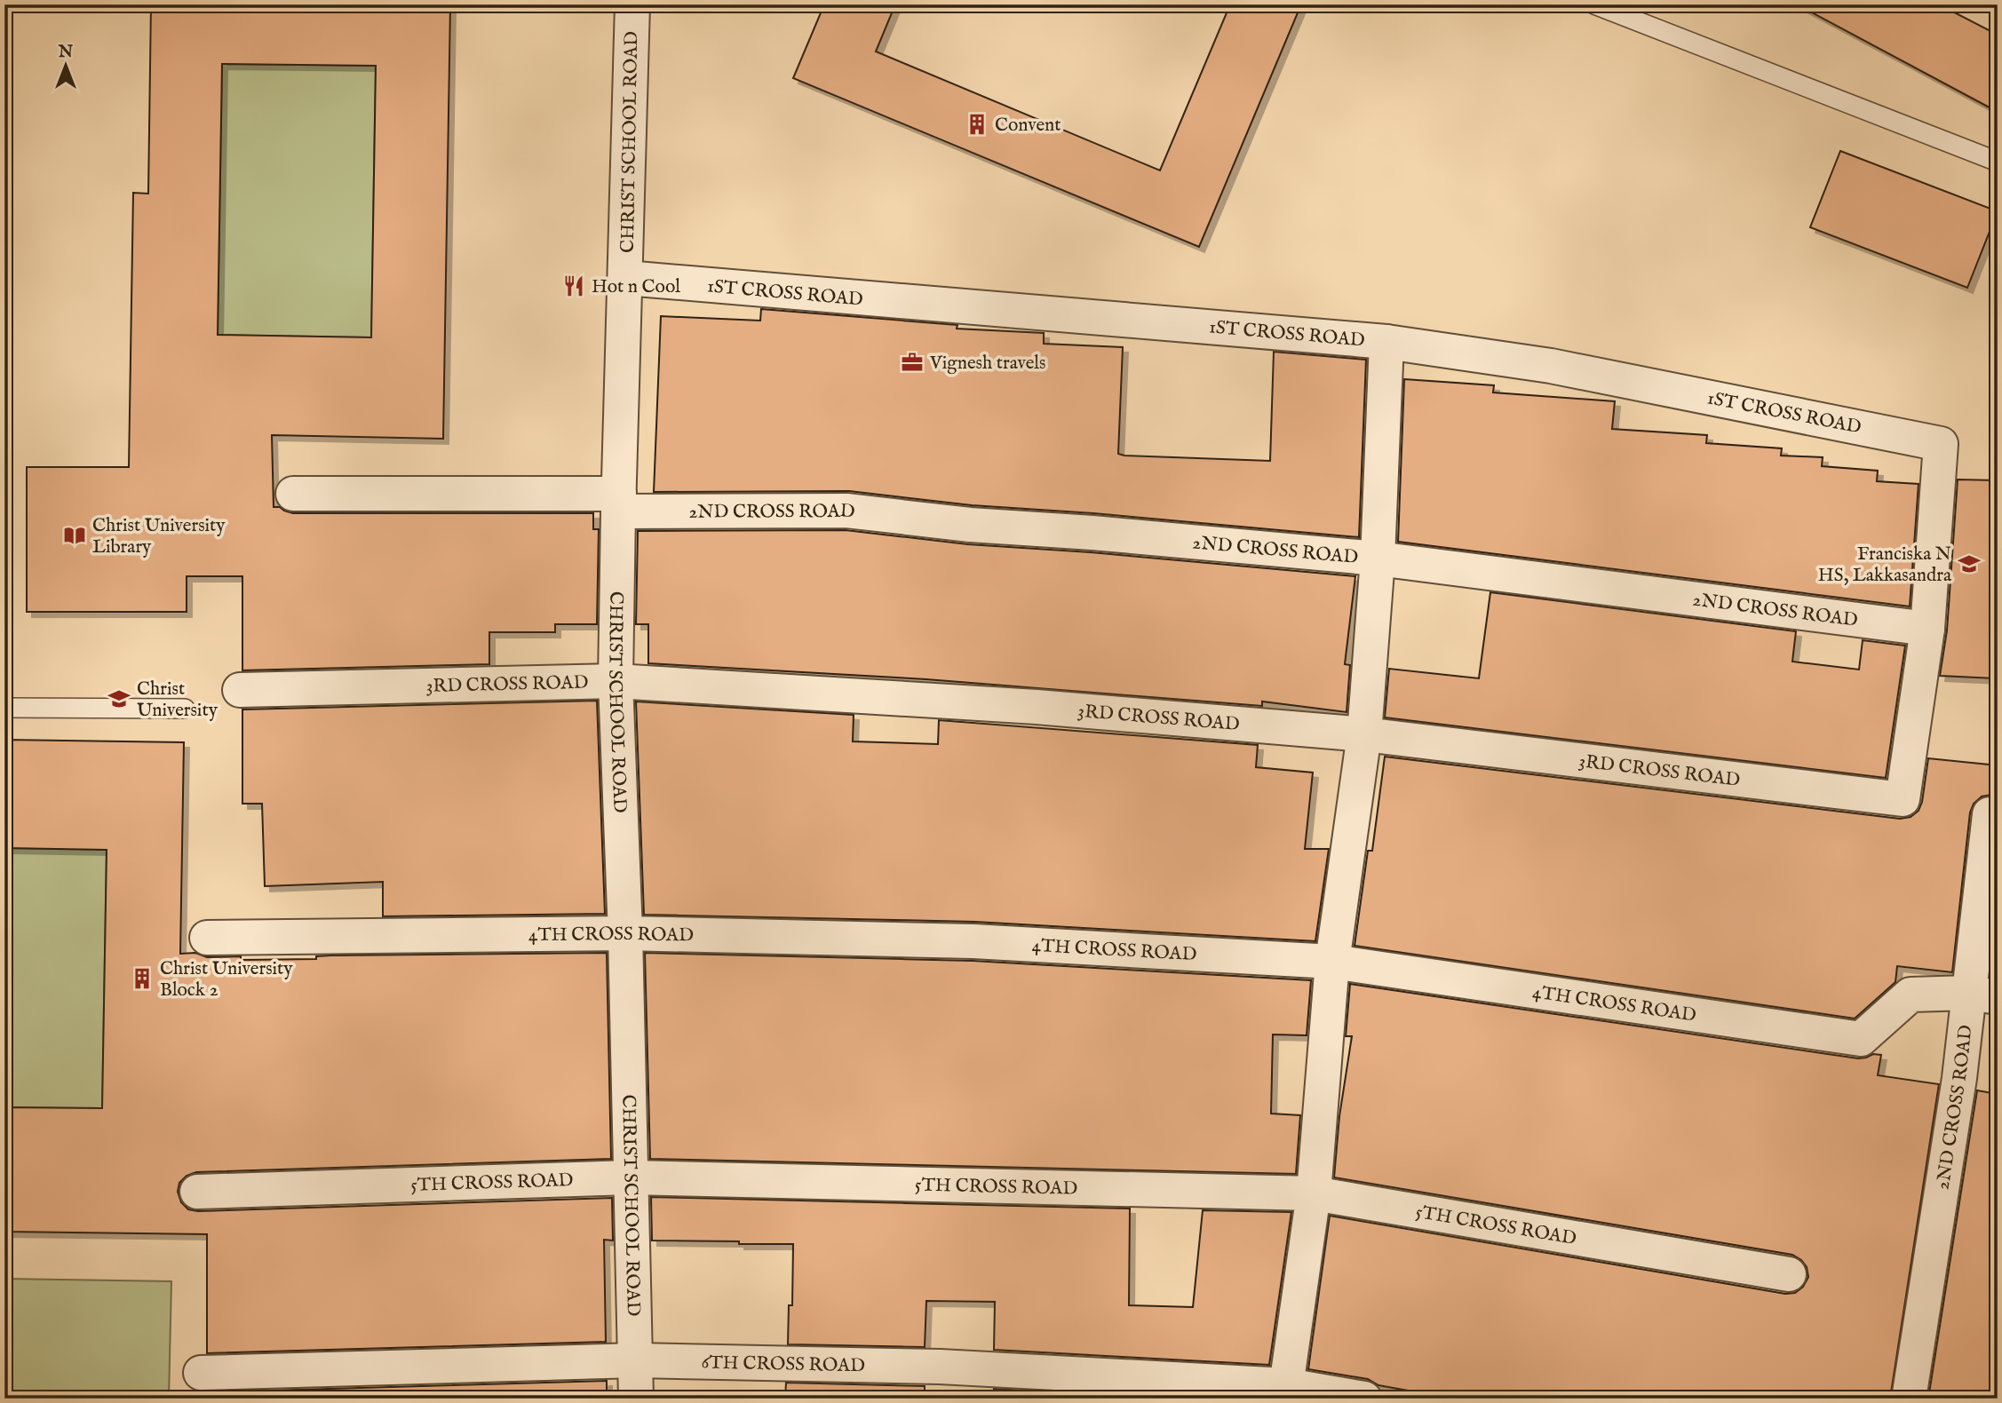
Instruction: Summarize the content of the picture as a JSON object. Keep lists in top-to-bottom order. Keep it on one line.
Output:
{"streets":{"street":["CHRIST SCHOOL ROAD","1ST CROSS ROAD","2ND CROSS ROAD","3RD CROSS ROAD","4TH CROSS ROAD","5TH CROSS ROAD","6TH CROSS ROAD"]},"crossings":[["CHRIST SCHOOL ROAD","1ST CROSS ROAD"],["CHRIST SCHOOL ROAD","2ND CROSS ROAD"],["CHRIST SCHOOL ROAD","3RD CROSS ROAD"],["CHRIST SCHOOL ROAD","4TH CROSS ROAD"],["CHRIST SCHOOL ROAD","5TH CROSS ROAD"],["CHRIST SCHOOL ROAD","6TH CROSS ROAD"],["1ST CROSS ROAD","2ND CROSS ROAD"],["1ST CROSS ROAD","3RD CROSS ROAD"],["2ND CROSS ROAD","3RD CROSS ROAD"],["2ND CROSS ROAD","4TH CROSS ROAD"]],"places":{"building":["Convent","Christ University Block 2"],"restaurant":["Hot n Cool"],"office":["Vignesh travels"],"library":["Christ University Library"],"school or university":["Franciska N HS, Lakkasandra","Christ University"]},"north":"top"}
